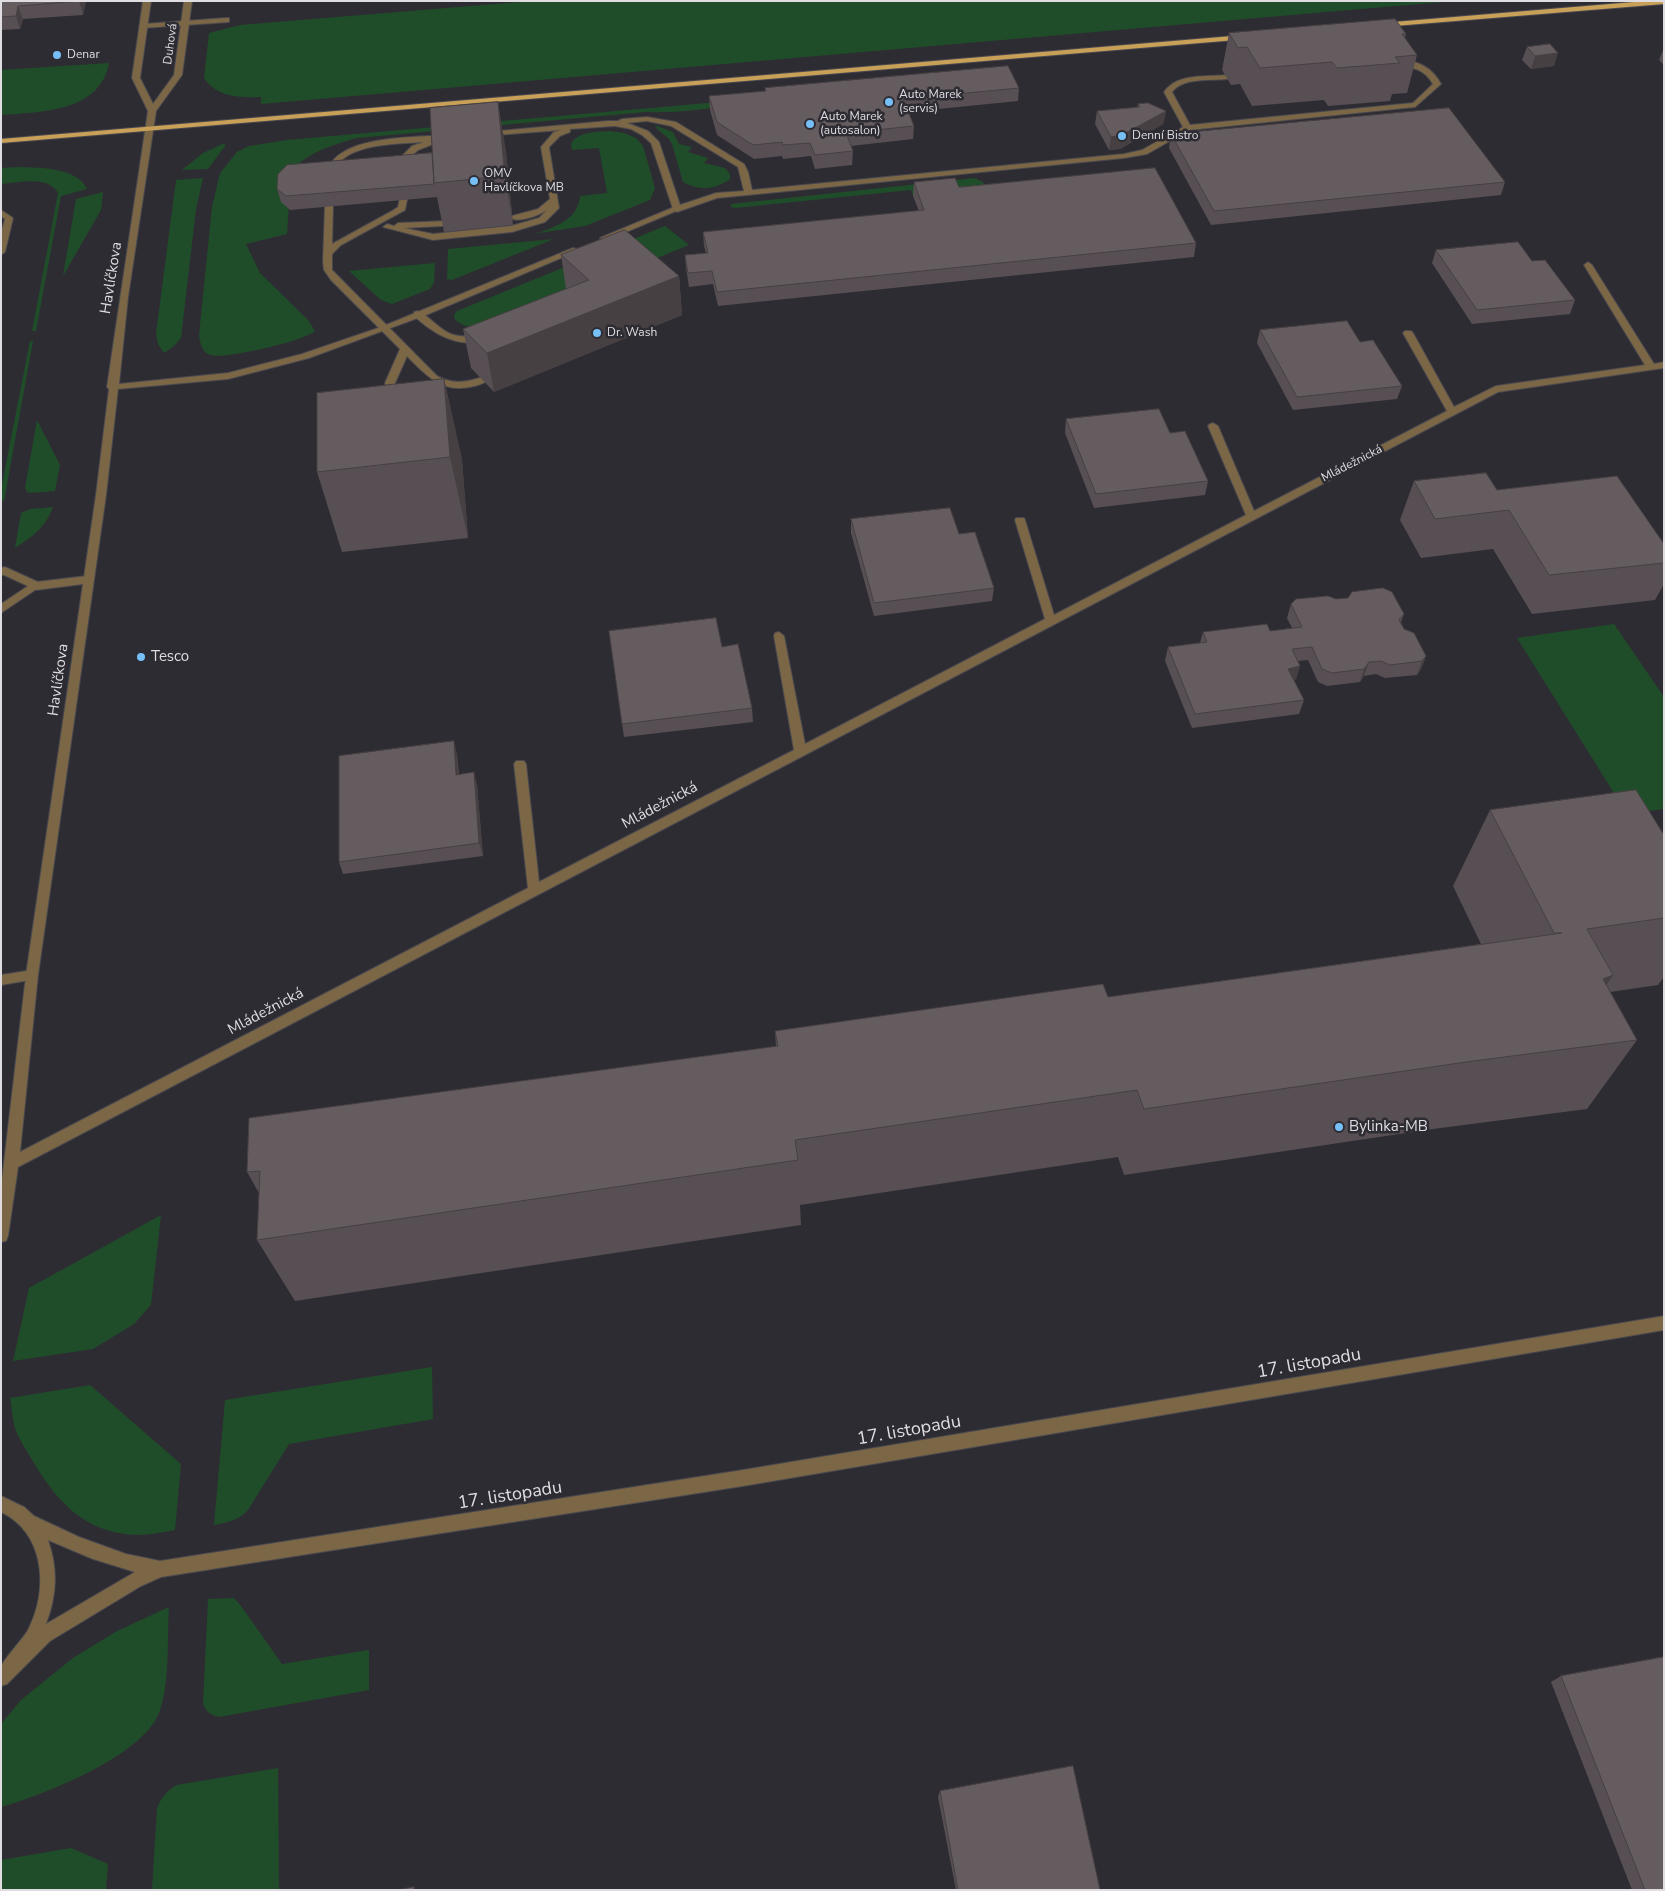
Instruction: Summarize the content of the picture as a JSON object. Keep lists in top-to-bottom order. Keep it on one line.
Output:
{"streets":{"street":["Duhová","Havlíčkova","Mládežnická","17. listopadu"]},"crossings":[["Duhová","Havlíčkova"],["Havlíčkova","Mládežnická"]],"places":["Denar","Auto Marek (servis)","Auto Marek (autosalon)","Denní Bistro","OMV Havlíčkova MB","Dr. Wash","Tesco","Bylinka-MB"]}
